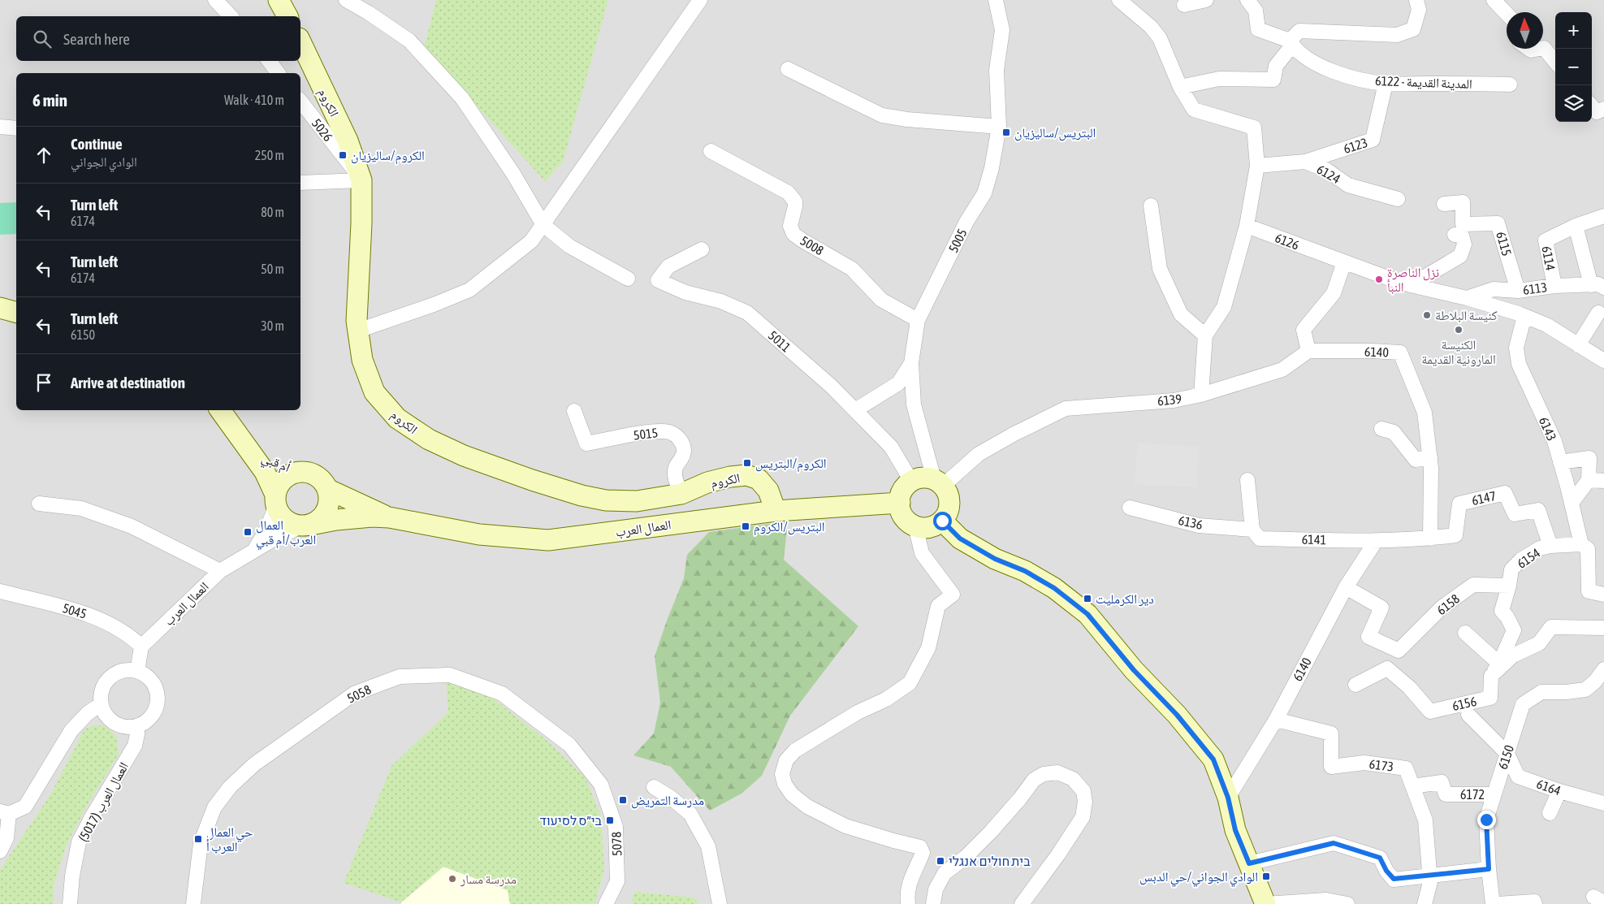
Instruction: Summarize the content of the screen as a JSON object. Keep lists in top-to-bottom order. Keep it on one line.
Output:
{"streets":{"street":["المدينة القديمة - 6122","الكروم","5026","6123","6124","5005","6126","6115","5008","6114","6113","5011","6140","6139","6143","5015","أم قبي","6147","6136","العمال العرب","6141","6154","6158","5045","5058","6156","6150","6173","6164","6172","العمال العرب (5017)","5078"]},"crossings":[["المدينة القديمة - 6122","6123"],["الكروم","5026"],["الكروم","5015"],["الكروم","العمال العرب"],["6123","6124"],["5005","5008"],["5005","5011"],["5005","6139"],["5005","العمال العرب"],["6126","6113"],["6126","6143"],["6115","6113"],["6114","6113"],["5011","6139"],["5011","العمال العرب"],["6140","6139"],["6140","6147"],["6140","6141"],["6140","6158"],["6140","6173"],["6139","العمال العرب"],["6143","6154"],["أم قبي","العمال العرب"],["6147","6141"],["6147","6154"],["6136","6141"],["العمال العرب","5045"],["6154","6158"],["5058","5078"],["6150","6164"],["6150","6172"],["6173","6172"]],"places":{"transit":["البتريس/ساليزيان","الكروم/ساليزيان","الكروم/البتريس","البتريس/الكروم","العمال العرب/أم قبي","دير الكرمليت","مدرسة التمريض","בי״ס לסיעוד","حي العمال العرب أ","בית חולים אנגלי","الوادي الجواني/حي الدبس"],"other":["نزل الناصرة النبأ","كنيسة البلاطة","الكنيسة المارونية القديمة","مدرسة مسار"]},"north":"top","page":{"map_buttons":["+","−"],"search":"Search here","heading":["6 min","Walk · 410 m"],"list":[["Continue","الوادي الجواني","250 m"],["Turn left","6174","80 m"],["Turn left","6174","50 m"],["Turn left","6150","30 m"],"Arrive at destination"]}}
